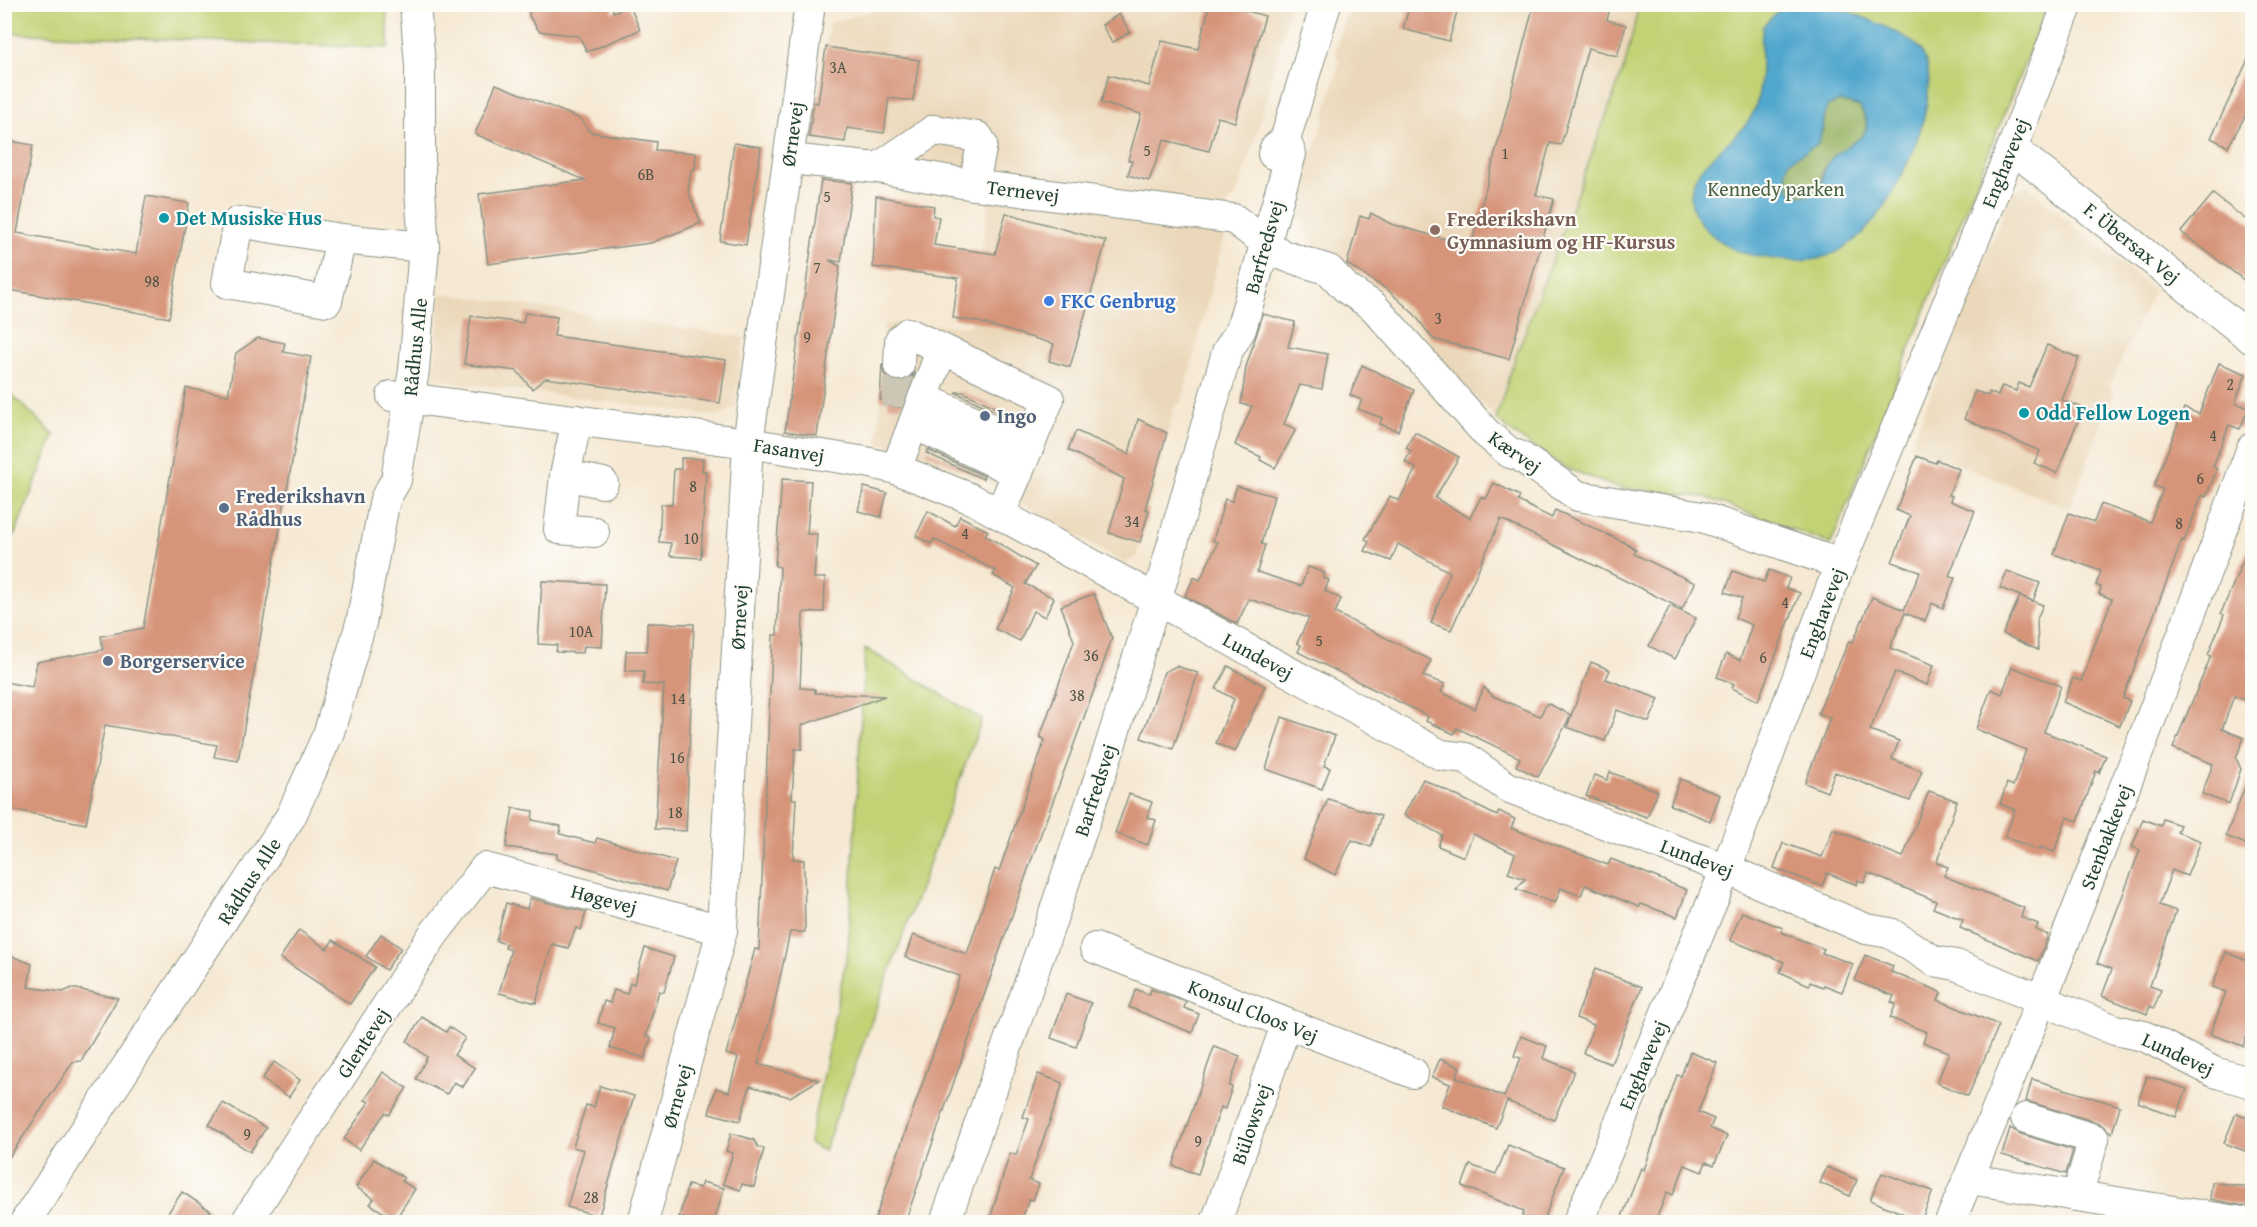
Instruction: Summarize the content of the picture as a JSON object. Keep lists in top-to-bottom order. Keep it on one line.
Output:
{"streets":{"street":["Ørnevej","Enghavevej","Ternevej","F. Übersax Vej","Barfredsvej","Rådhus Alle","Fasanvej","Kærvej","Lundevej","Stenbakkevej","Høgevej","Konsul Cloos Vej","Glentevej","Bülowsvej"]},"crossings":[["Ørnevej","Ternevej"],["Ørnevej","Fasanvej"],["Ørnevej","Høgevej"],["Enghavevej","F. Übersax Vej"],["Enghavevej","Kærvej"],["Enghavevej","Lundevej"],["Ternevej","Barfredsvej"],["Ternevej","Kærvej"],["Barfredsvej","Fasanvej"],["Barfredsvej","Kærvej"],["Barfredsvej","Lundevej"],["Rådhus Alle","Fasanvej"],["Fasanvej","Lundevej"],["Lundevej","Stenbakkevej"],["Høgevej","Glentevej"],["Konsul Cloos Vej","Bülowsvej"]],"parks":["Kennedy parken"],"places":["Det Musiske Hus","Frederikshavn Gymnasium og HF-Kursus","FKC Genbrug","Odd Fellow Logen","Ingo","Frederikshavn Rådhus","Borgerservice"],"house_numbers":["3A","5","1","6B","5","7","98","3","9","2","4","6","8","34","8","4","10","4","10A","5","36","6","38","14","16","18","9","9","28"]}
